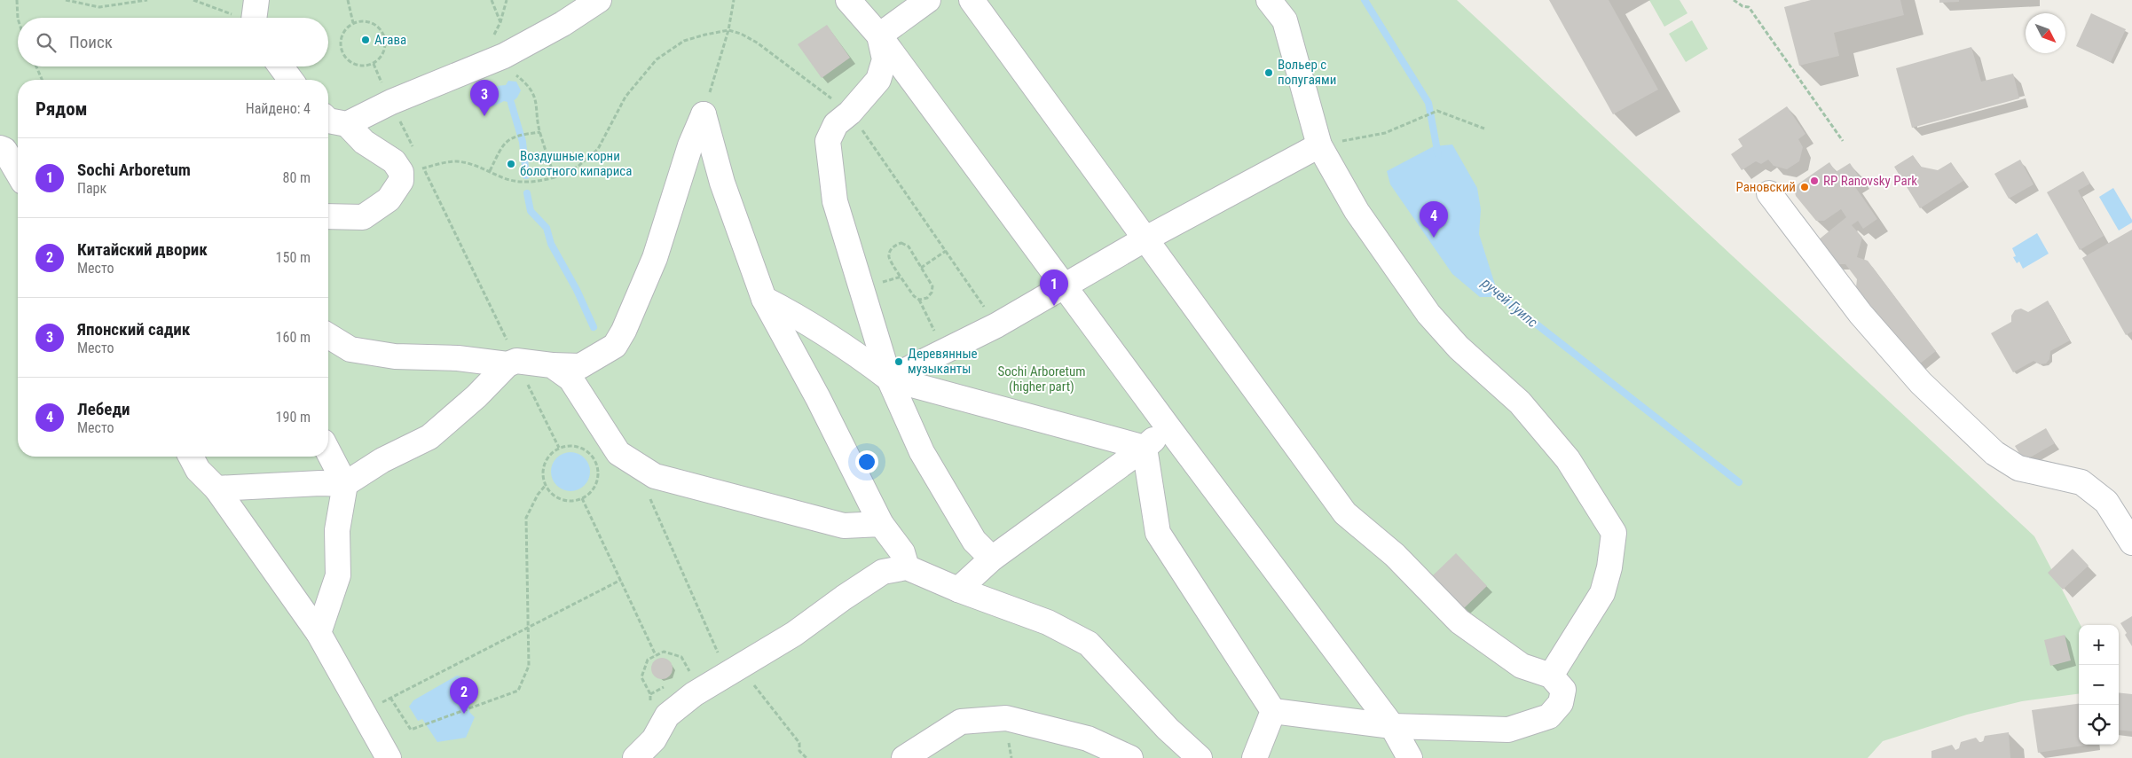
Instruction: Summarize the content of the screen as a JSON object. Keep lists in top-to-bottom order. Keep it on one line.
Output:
{"water":["ручей Гуипс"],"parks":["Sochi Arboretum (higher part)"],"places":["Агава","Вольер с попугаями","Воздушные корни болотного кипариса","RP Ranovsky Park","Рановский","Деревянные музыканты"],"north":"bottom right","page":{"search":"Поиск","pins":["3","4","1","2"],"heading":["Рядом","Найдено: 4"],"list":[{"mark":"1","name":"Sochi Arboretum","note":"Парк","value":"80 m"},{"mark":"2","name":"Китайский дворик","note":"Место","value":"150 m"},{"mark":"3","name":"Японский садик","note":"Место","value":"160 m"},{"mark":"4","name":"Лебеди","note":"Место","value":"190 m"}],"map_buttons":["+","−"]}}
